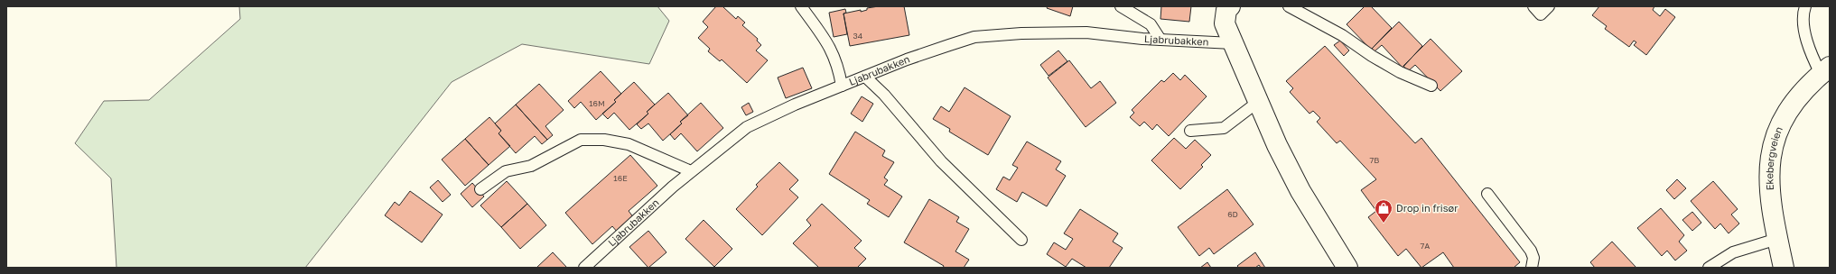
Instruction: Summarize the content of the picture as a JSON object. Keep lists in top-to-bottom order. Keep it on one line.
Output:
{"streets":{"street":["Ekebergveien"],"lane":["Ljabrubakken"]},"places":{"shop":["Drop in frisør"]},"house_numbers":["34","16M","7B","16E","6D","7A"]}
